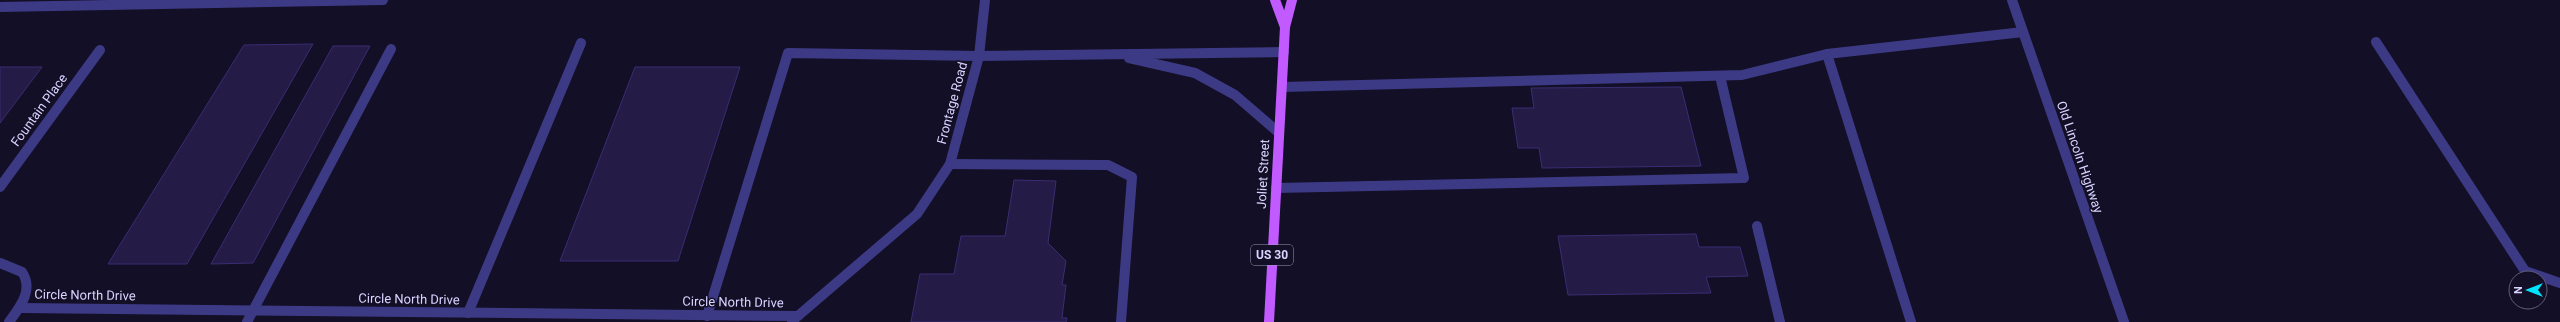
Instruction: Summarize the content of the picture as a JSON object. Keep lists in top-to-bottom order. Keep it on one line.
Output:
{"streets":{"main road":["Joliet Street","US 30"],"street":["Frontage Road","Fountain Place","Old Lincoln Highway","Circle North Drive"]},"crossings":[["Frontage Road","Joliet Street"],["Frontage Road","Circle North Drive"],["Joliet Street","US 30"]],"north":"left"}
